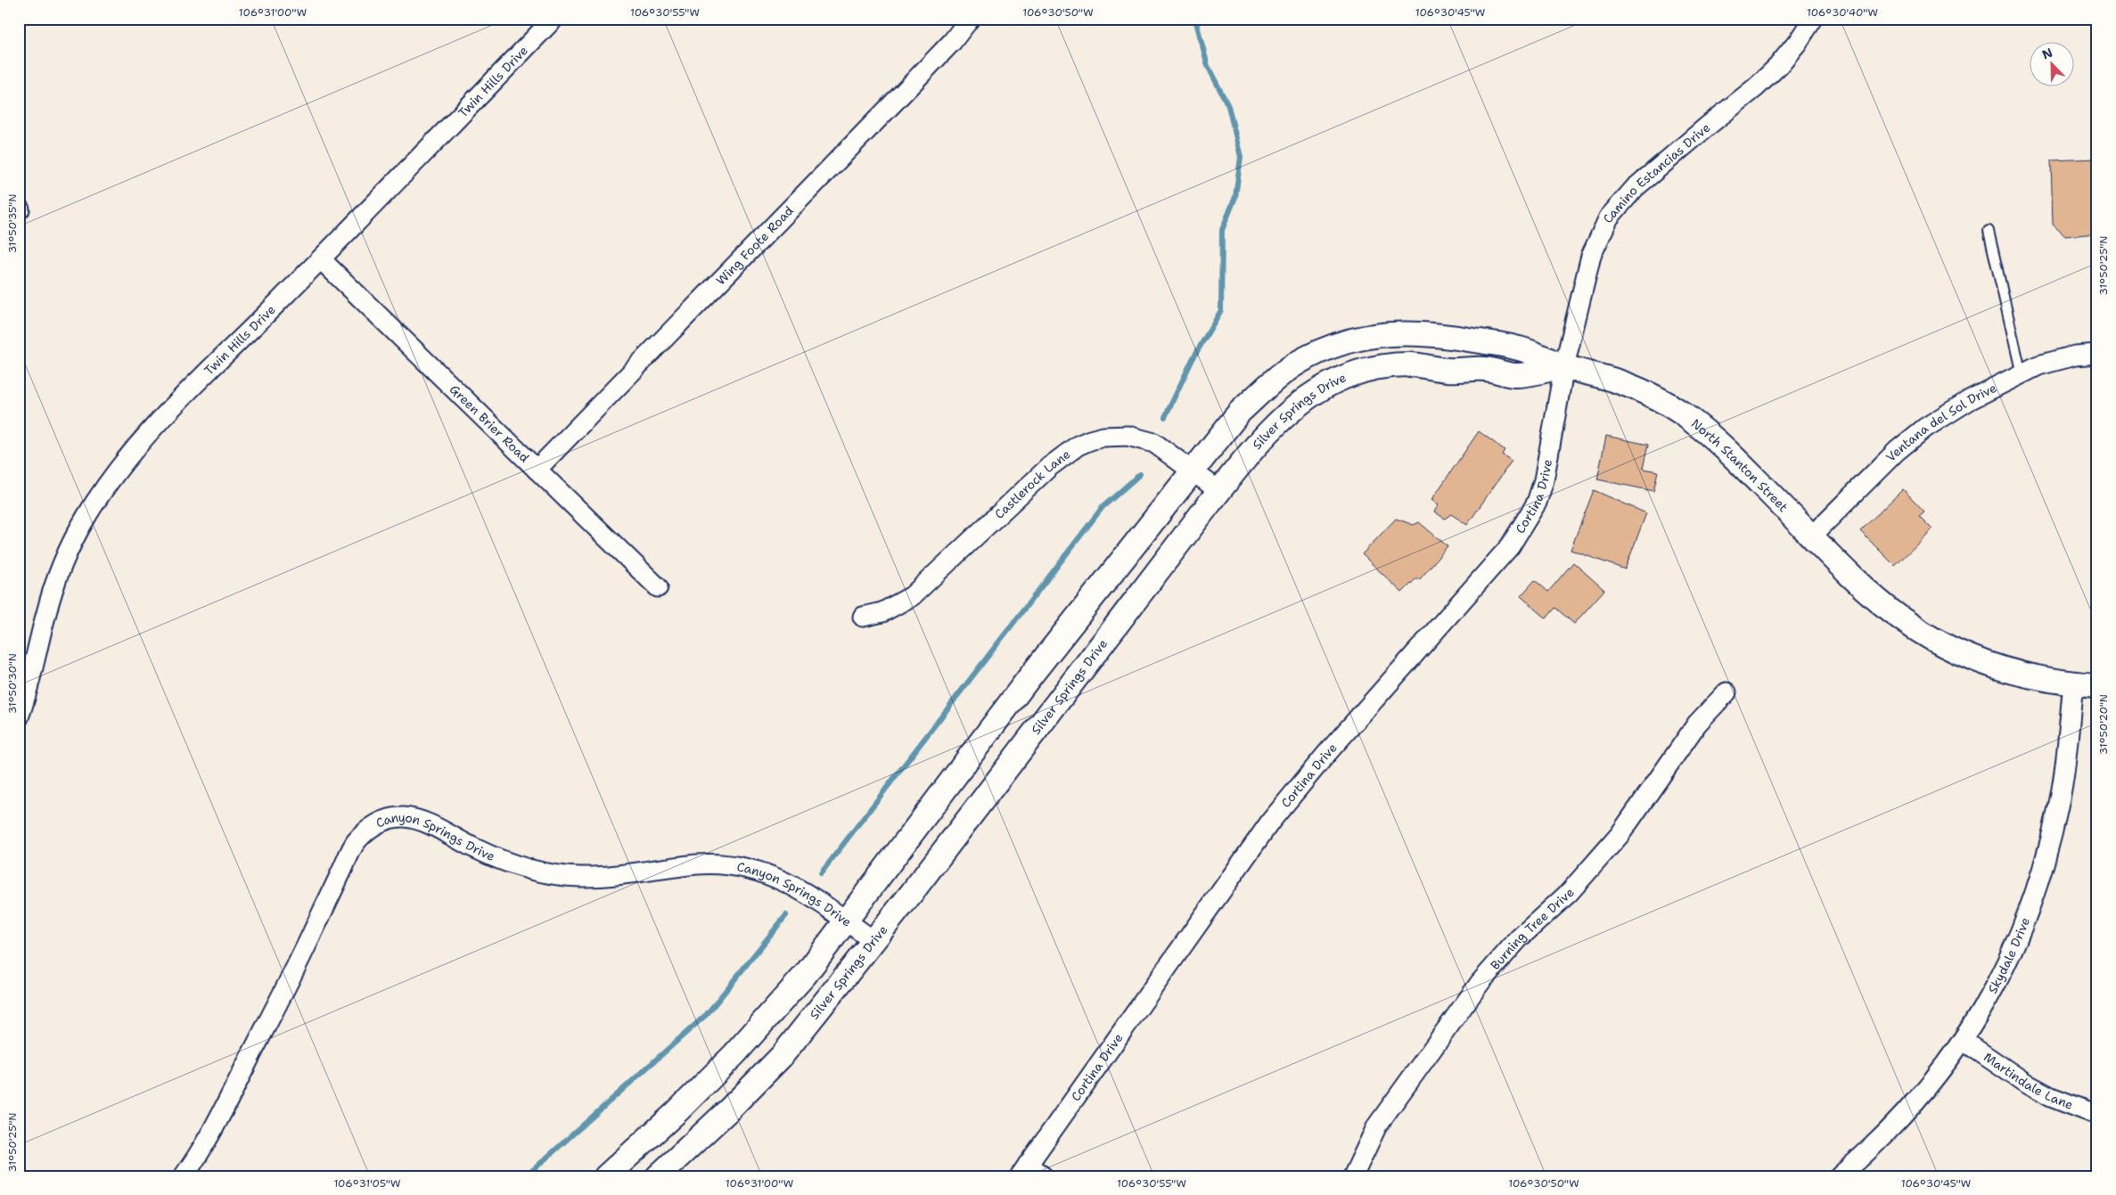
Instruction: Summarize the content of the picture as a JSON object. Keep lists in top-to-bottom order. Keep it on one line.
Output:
{"streets":{"street":["Twin Hills Drive","Camino Estancias Drive","Wing Foote Road","Silver Springs Drive","Green Brier Road","Ventana del Sol Drive","North Stanton Street","Castlerock Lane","Cortina Drive","Canyon Springs Drive","Burning Tree Drive","Skydale Drive","Martindale Lane"]},"crossings":[["Twin Hills Drive","Green Brier Road"],["Camino Estancias Drive","Silver Springs Drive"],["Camino Estancias Drive","North Stanton Street"],["Camino Estancias Drive","Cortina Drive"],["Wing Foote Road","Green Brier Road"],["Silver Springs Drive","North Stanton Street"],["Silver Springs Drive","Castlerock Lane"],["Silver Springs Drive","Cortina Drive"],["Silver Springs Drive","Canyon Springs Drive"],["Ventana del Sol Drive","North Stanton Street"],["North Stanton Street","Castlerock Lane"],["North Stanton Street","Cortina Drive"],["North Stanton Street","Skydale Drive"],["Skydale Drive","Martindale Lane"]],"north":"top left","coordinates":["106°31'00\"W","106°30'55\"W","106°30'50\"W","106°30'45\"W","106°30'40\"W","31°50'35\"N","31°50'25\"N","31°50'30\"N","31°50'20\"N","106°31'05\"W"]}
